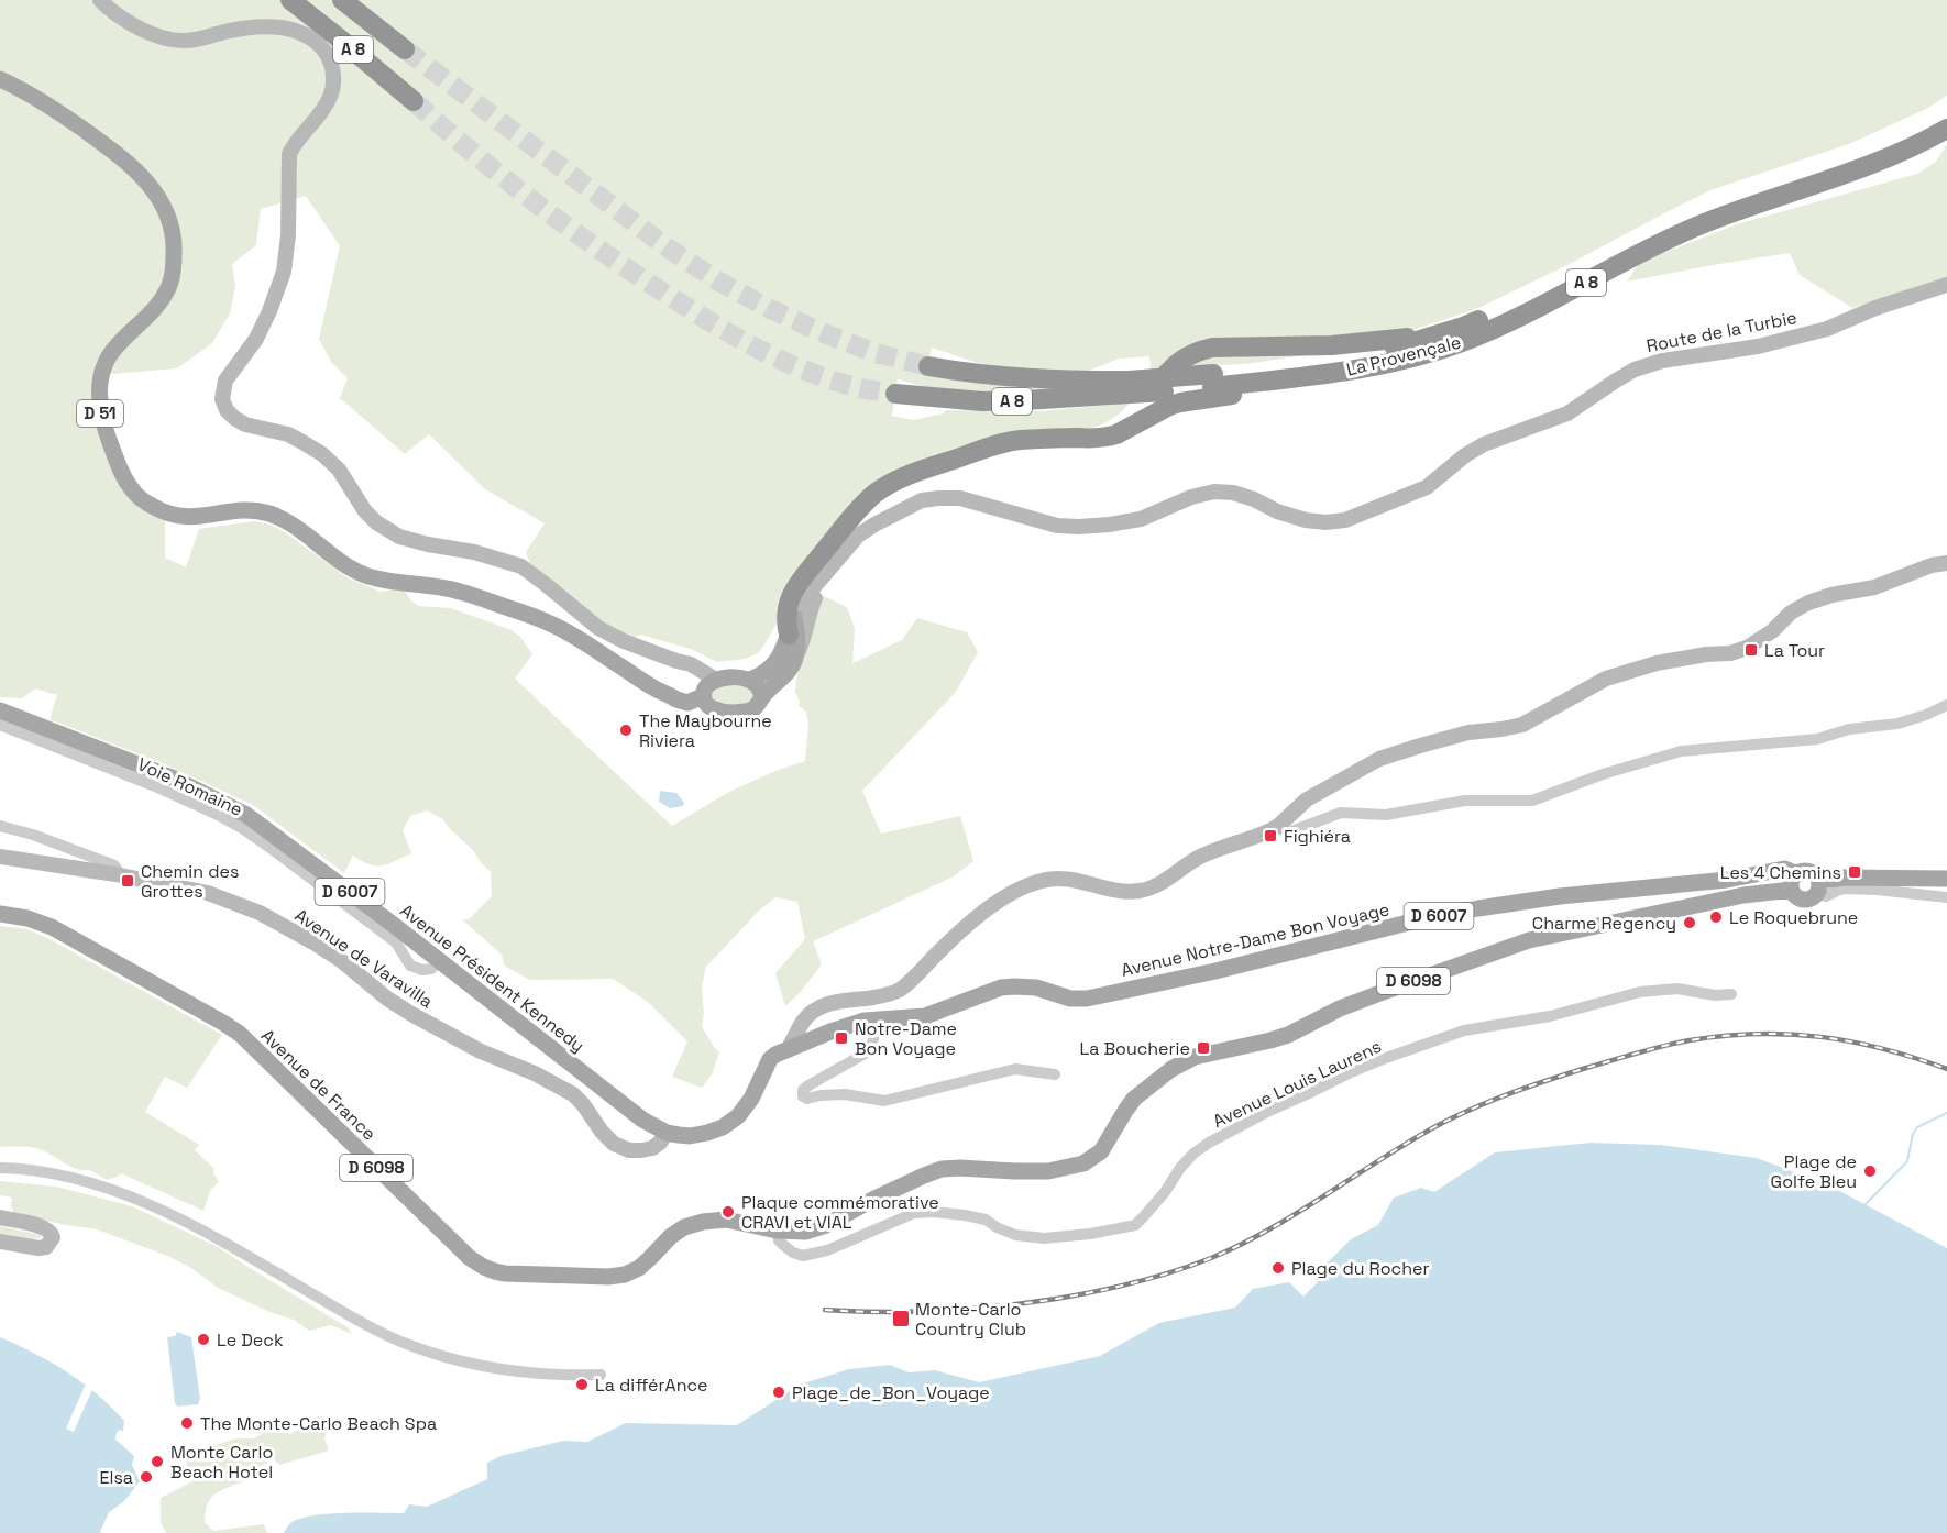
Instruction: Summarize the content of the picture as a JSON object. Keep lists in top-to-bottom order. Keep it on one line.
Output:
{"streets":{"highway":["A 8","La Provençale"],"main road":["Route de la Turbie","D 51","D 6007","Avenue Notre-Dame Bon Voyage","Avenue de Varavilla","Avenue Président Kennedy","D 6098","Avenue de France"],"street":["Voie Romaine","Avenue Louis Laurens"]},"crossings":[["Route de la Turbie","D 51"],["Voie Romaine","Avenue Président Kennedy"],["Avenue Notre-Dame Bon Voyage","Avenue Président Kennedy"],["Avenue Notre-Dame Bon Voyage","D 6098"],["Avenue de Varavilla","Avenue Président Kennedy"],["D 6098","Avenue Louis Laurens"],["D 6098","Avenue de France"],["Avenue Louis Laurens","Avenue de France"]],"places":{"transit":["La Tour","Fighiéra","Les 4 Chemins","Chemin des Grottes","Notre-Dame Bon Voyage","La Boucherie","Monte-Carlo Country Club"],"other":["The Maybourne Riviera","Le Roquebrune","Charme Regency","Plage de Golfe Bleu","Plaque commémorative CRAVI et VIAL","Plage du Rocher","Le Deck","La différAnce","Plage_de_Bon_Voyage","The Monte-Carlo Beach Spa","Monte Carlo Beach Hotel","Elsa"]}}
